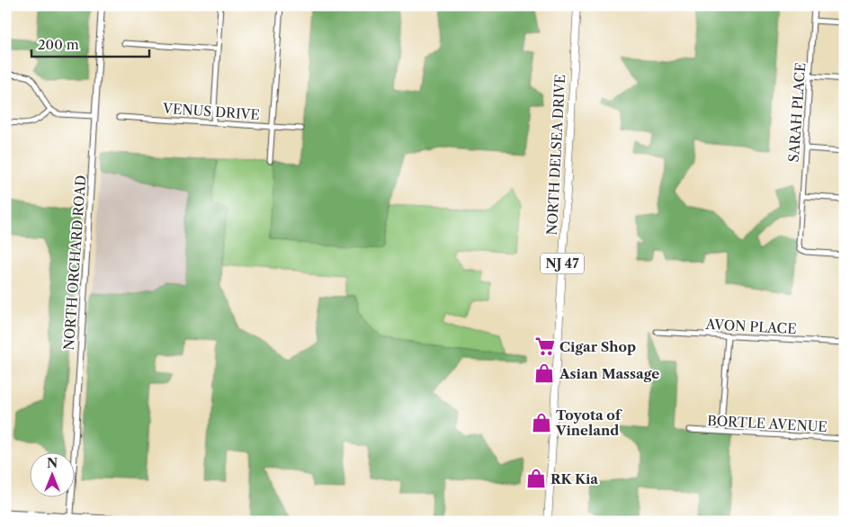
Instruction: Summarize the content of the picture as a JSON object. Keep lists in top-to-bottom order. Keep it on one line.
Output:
{"streets":{"main road":["NORTH DELSEA DRIVE","NJ 47"],"street":["VENUS DRIVE","SARAH PLACE","NORTH ORCHARD ROAD","AVON PLACE","BORTLE AVENUE"]},"places":{"supermarket":["Cigar Shop"],"shop":["Asian Massage","Toyota of Vineland","RK Kia"]},"scale_bar":"200 m","north":"top"}
